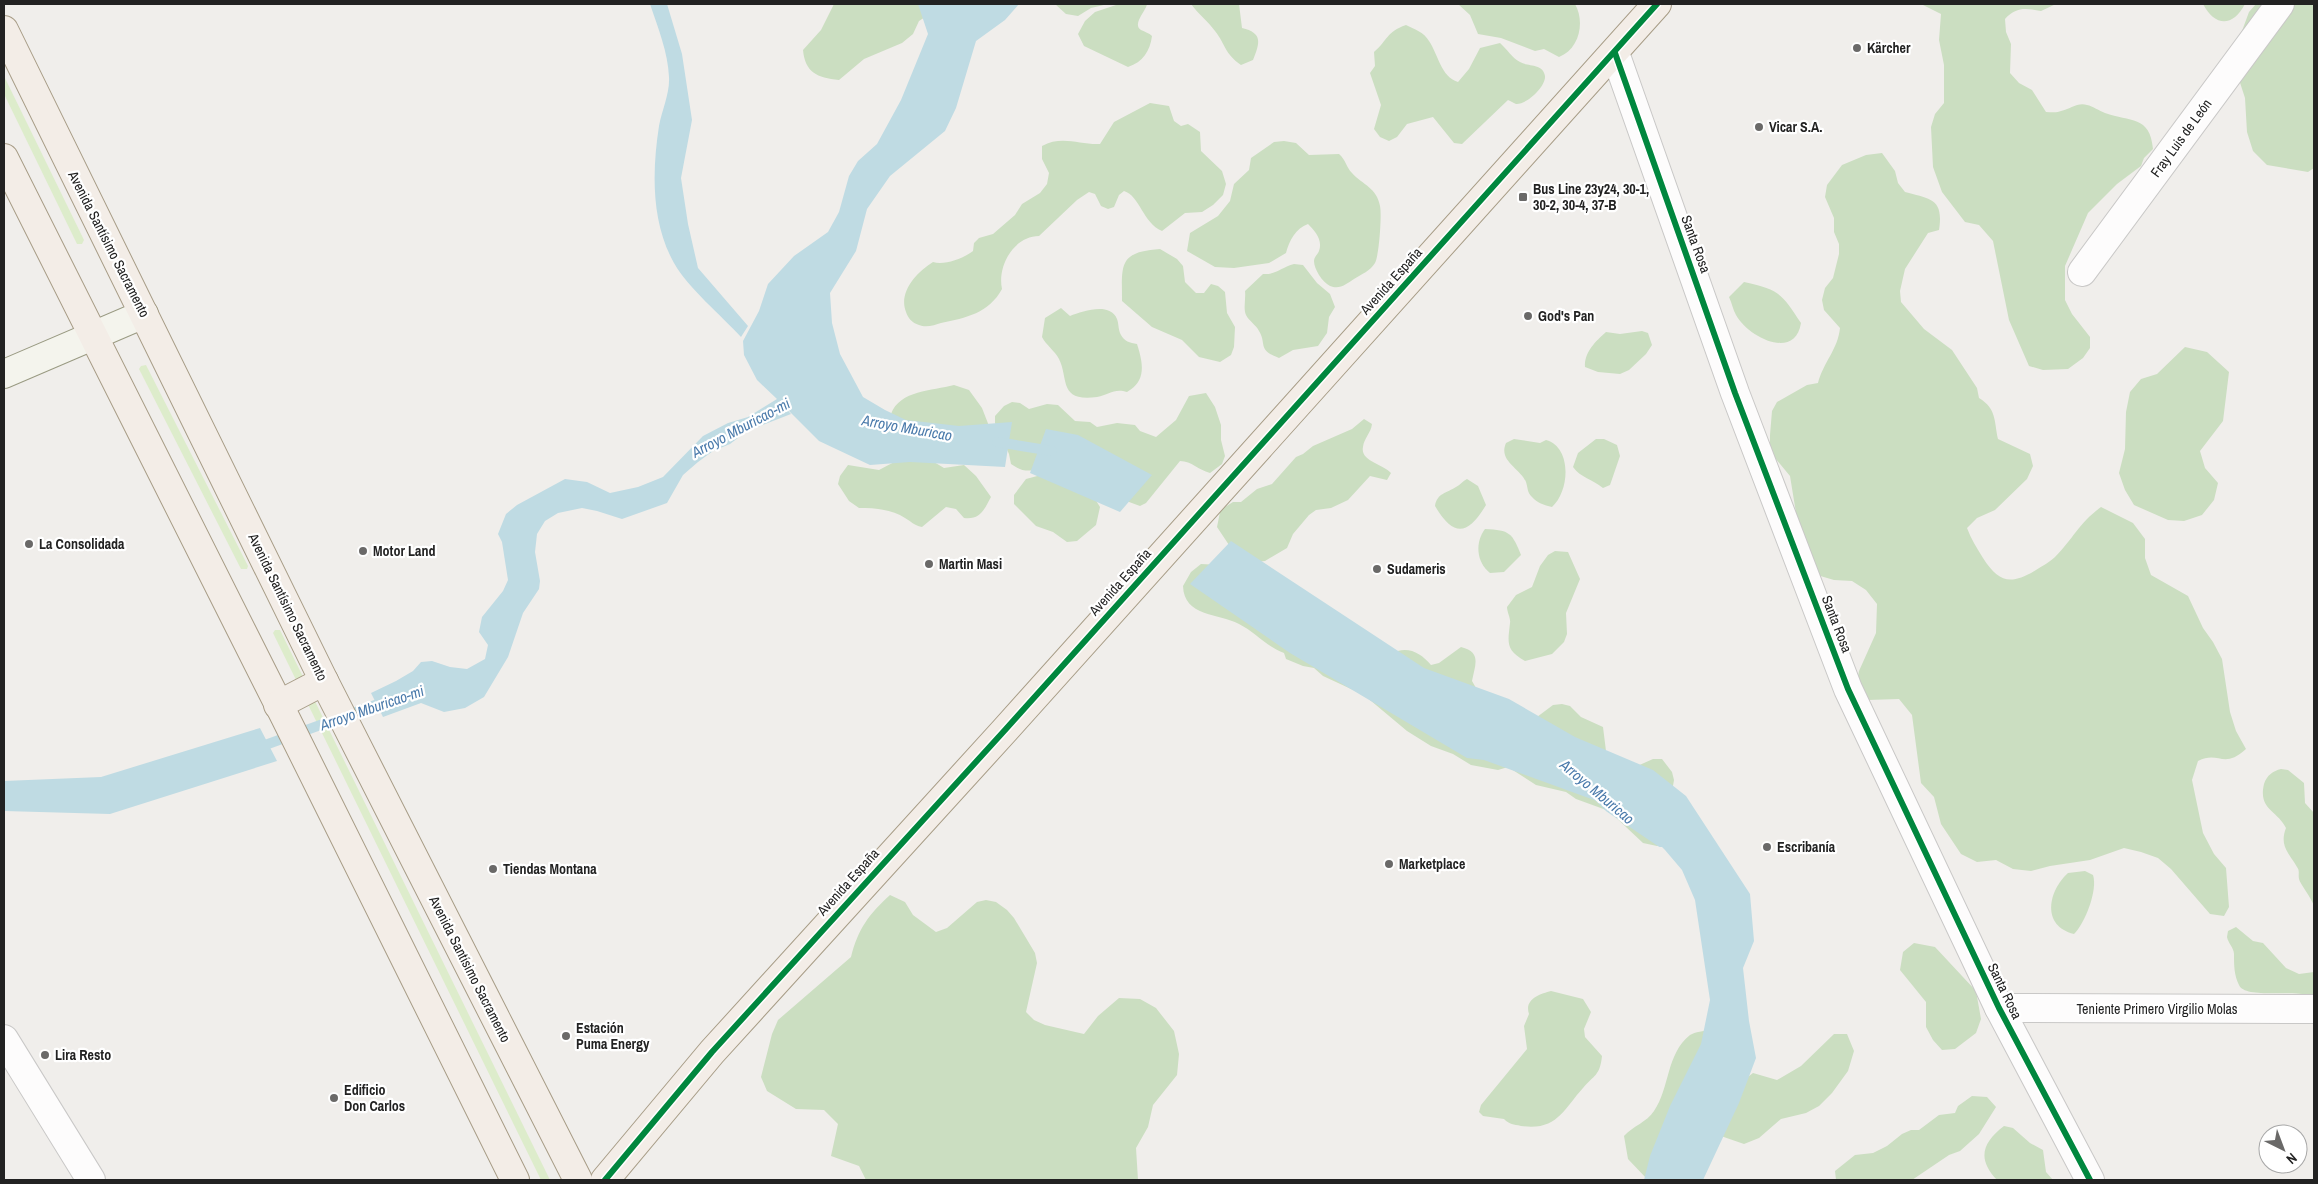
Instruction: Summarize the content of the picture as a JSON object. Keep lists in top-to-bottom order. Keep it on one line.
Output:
{"streets":{"main road":["Avenida Santísimo Sacramento","Avenida España"],"street":["Fray Luis de León","Santa Rosa","Teniente Primero Virgilio Molas"]},"crossings":[["Santa Rosa","Avenida España"],["Santa Rosa","Teniente Primero Virgilio Molas"]],"water":["Arroyo Mburicao-mi","Arroyo Mburicao"],"places":{"other":["Kärcher","Vicar S.A.","God's Pan","La Consolidada","Motor Land","Martin Masi","Sudameris","Escribanía","Marketplace","Tiendas Montana","Estación Puma Energy","Lira Resto","Edificio Don Carlos"],"transit":["Bus Line 23y24, 30-1, 30-2, 30-4, 37-B"]},"north":"bottom right"}
